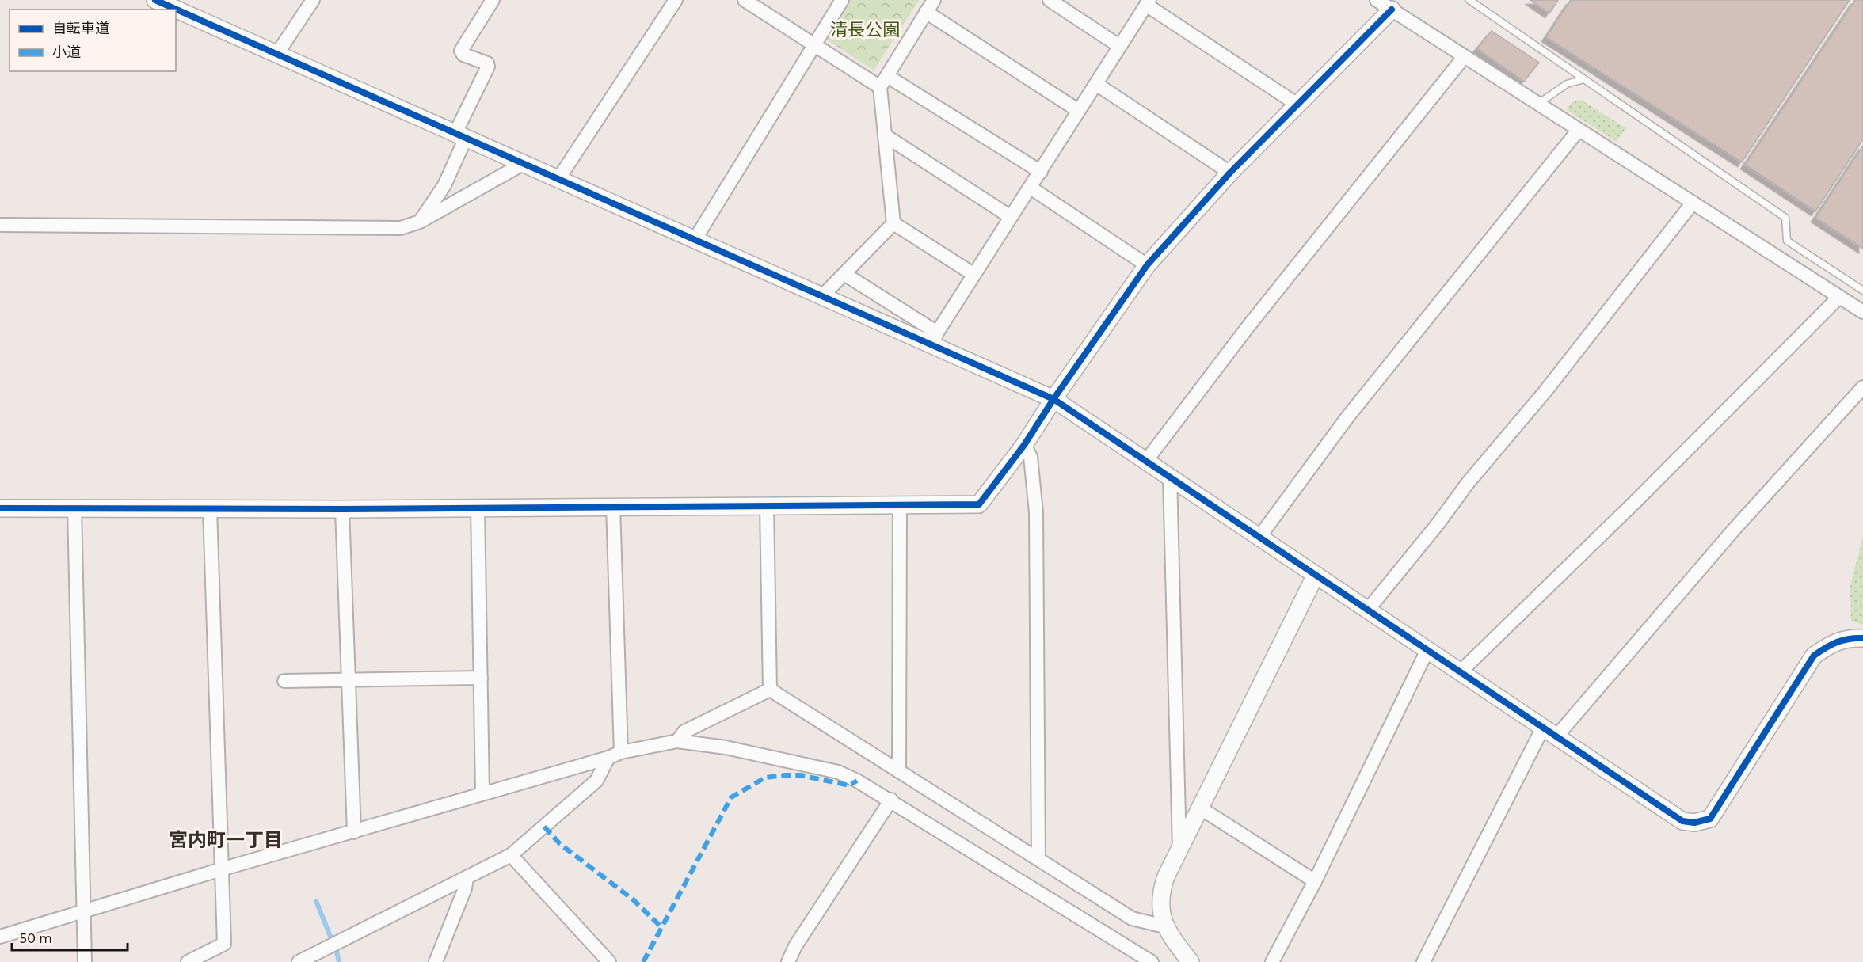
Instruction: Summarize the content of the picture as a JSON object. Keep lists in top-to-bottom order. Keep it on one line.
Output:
{"districts":["宮内町一丁目"],"parks":["清長公園"],"legend":["自転車道","小道"],"scale_bar":"50 m"}
